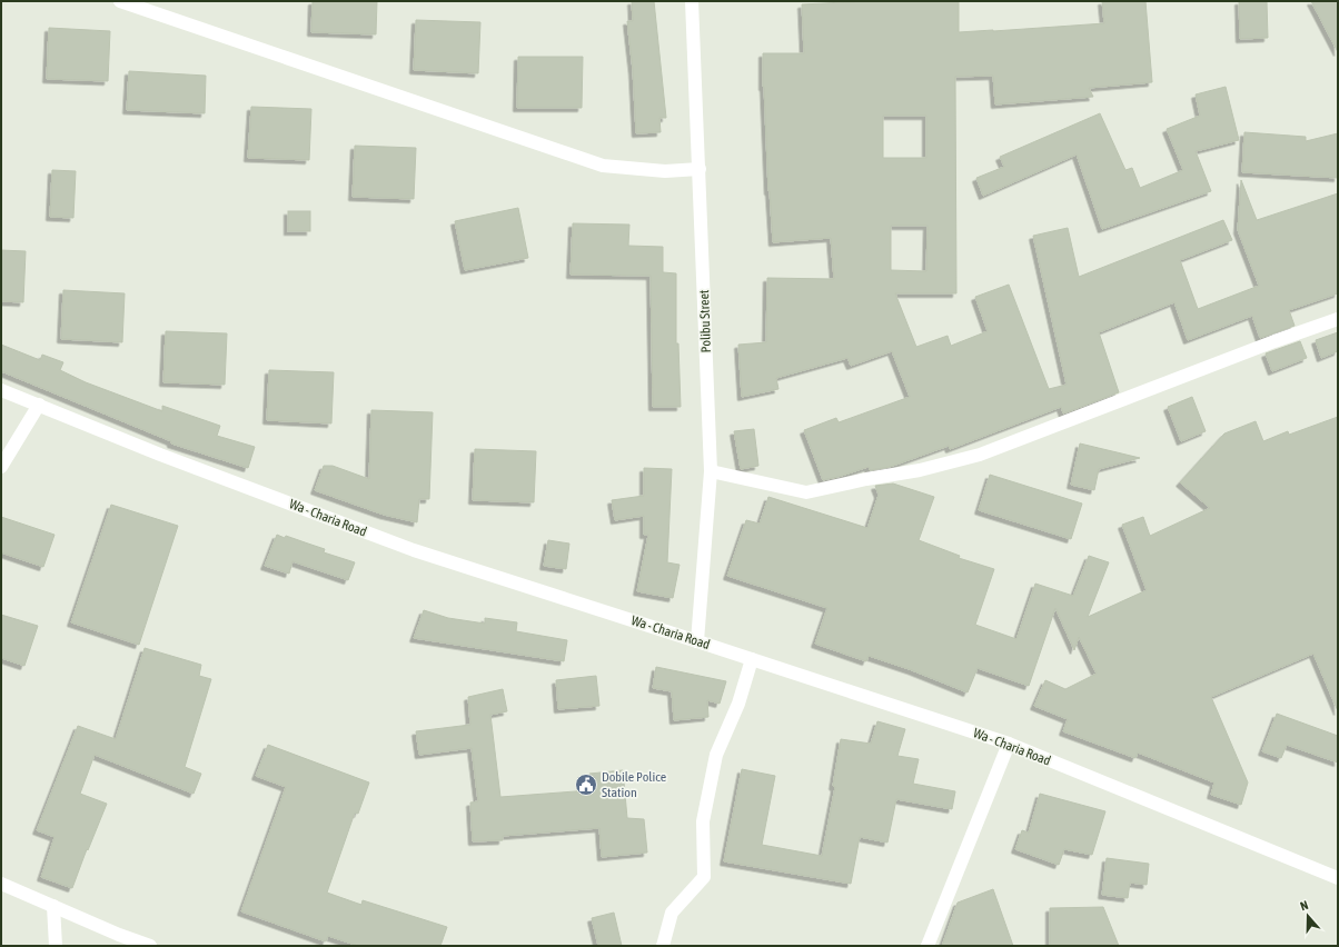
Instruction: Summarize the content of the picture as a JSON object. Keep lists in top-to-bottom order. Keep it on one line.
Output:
{"streets":{"street":["Polibu Street","Wa - Charia Road"]},"crossings":[["Polibu Street","Wa - Charia Road"]],"places":{"public building":["Dobile Police Station"]},"north":"top"}
